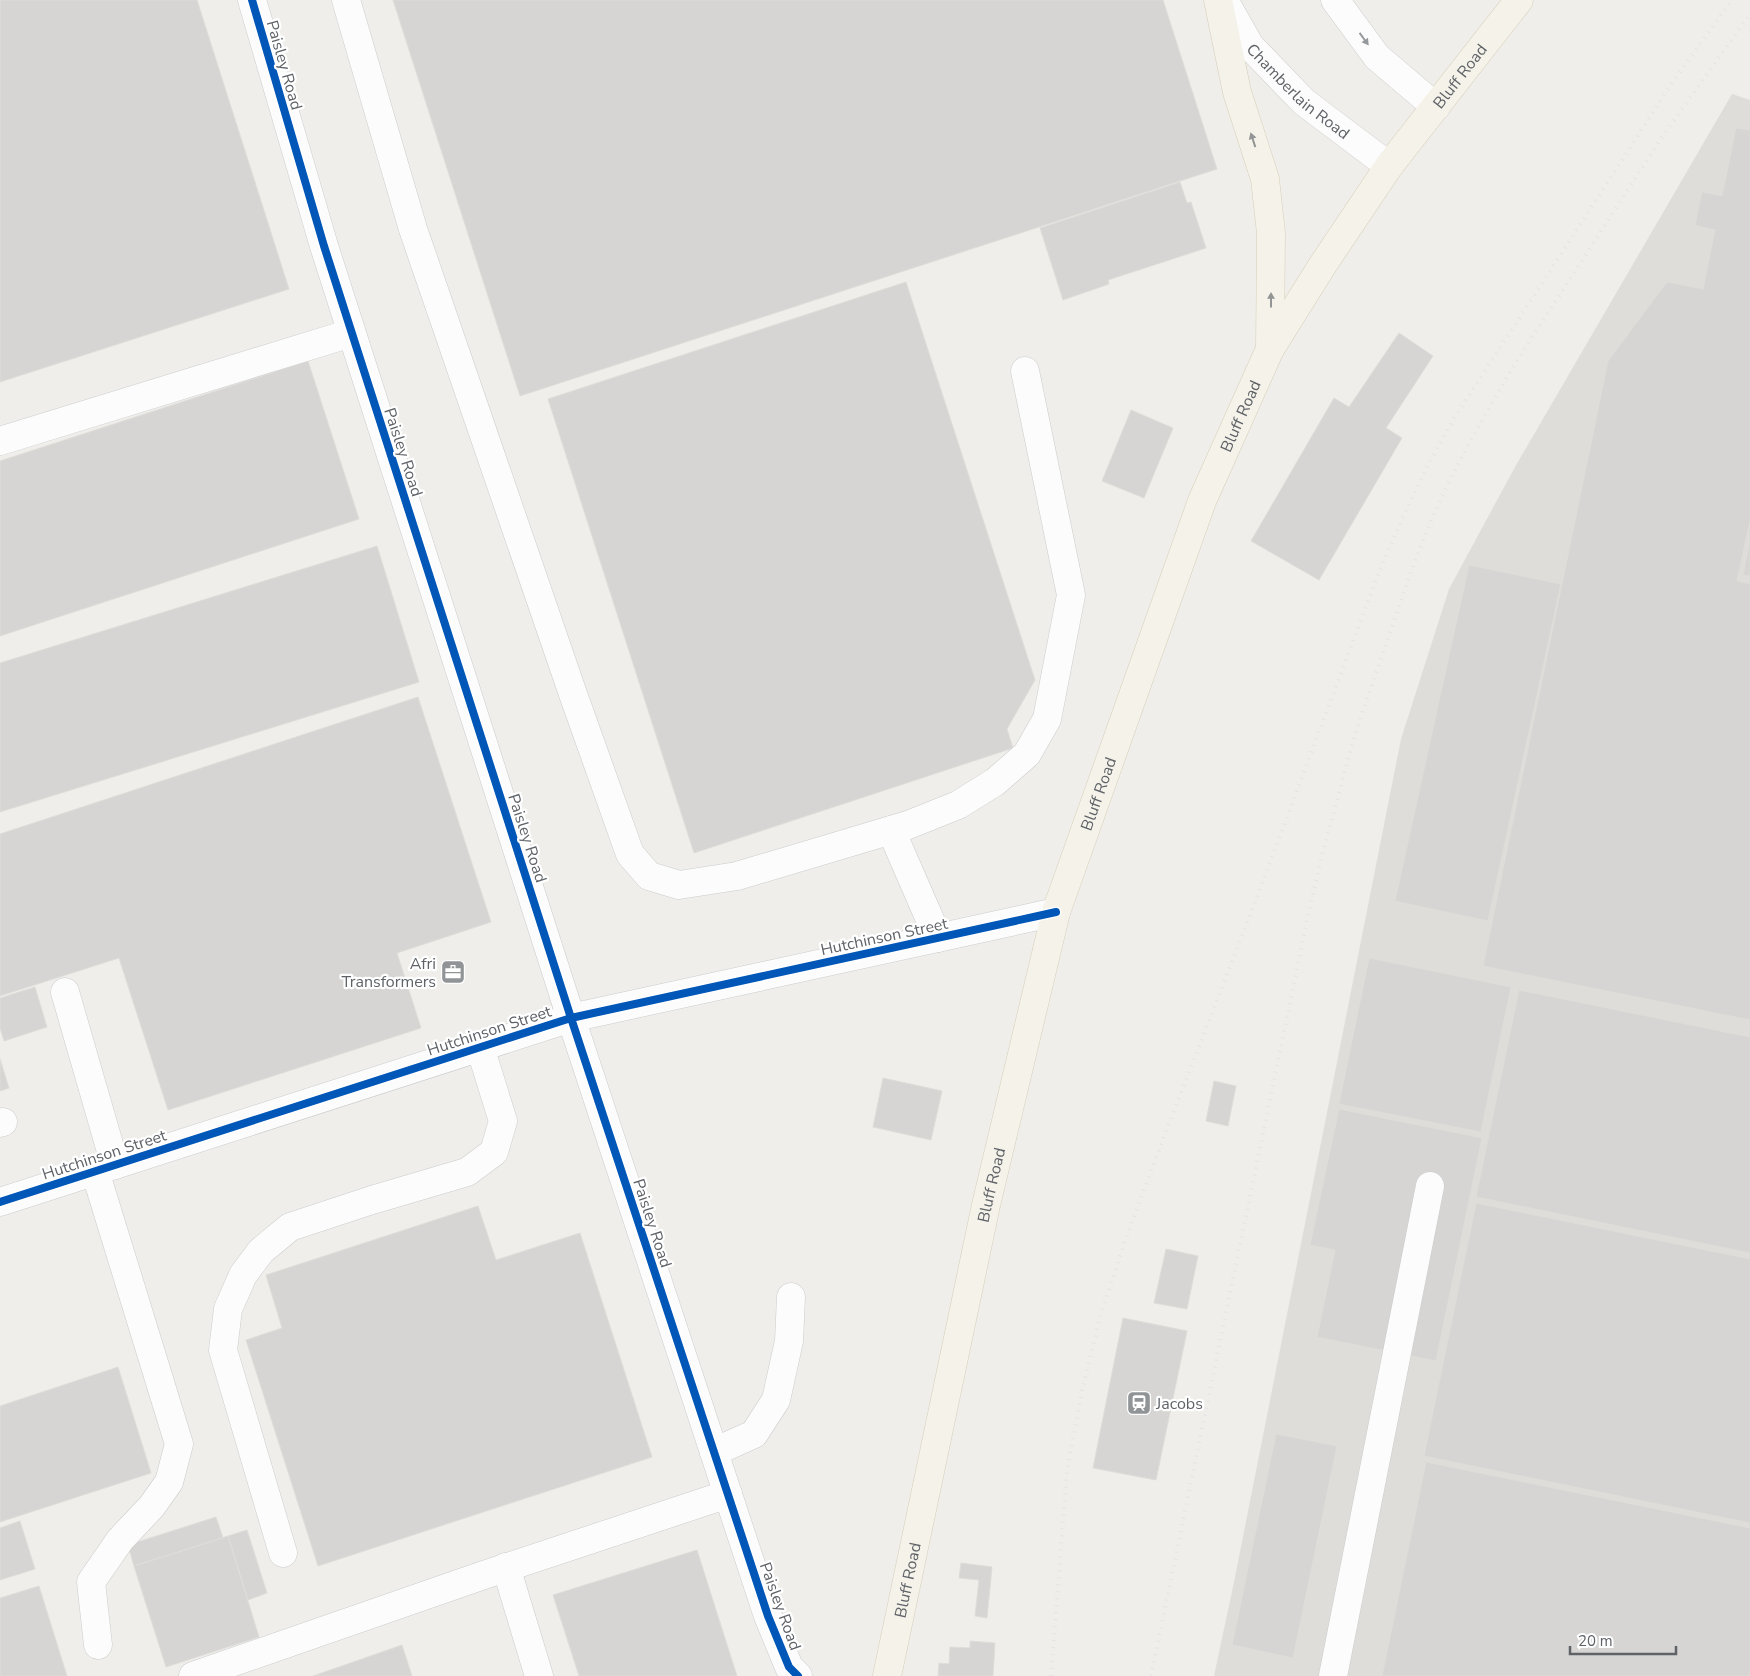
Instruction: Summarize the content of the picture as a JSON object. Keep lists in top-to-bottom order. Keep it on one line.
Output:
{"streets":{"main road":["Bluff Road"],"street":["Paisley Road","Chamberlain Road","Hutchinson Street"]},"crossings":[["Paisley Road","Hutchinson Street"],["Bluff Road","Chamberlain Road"],["Bluff Road","Hutchinson Street"]],"places":{"office":["Afri Transformers"],"station":["Jacobs"]},"scale_bar":"20 m"}
